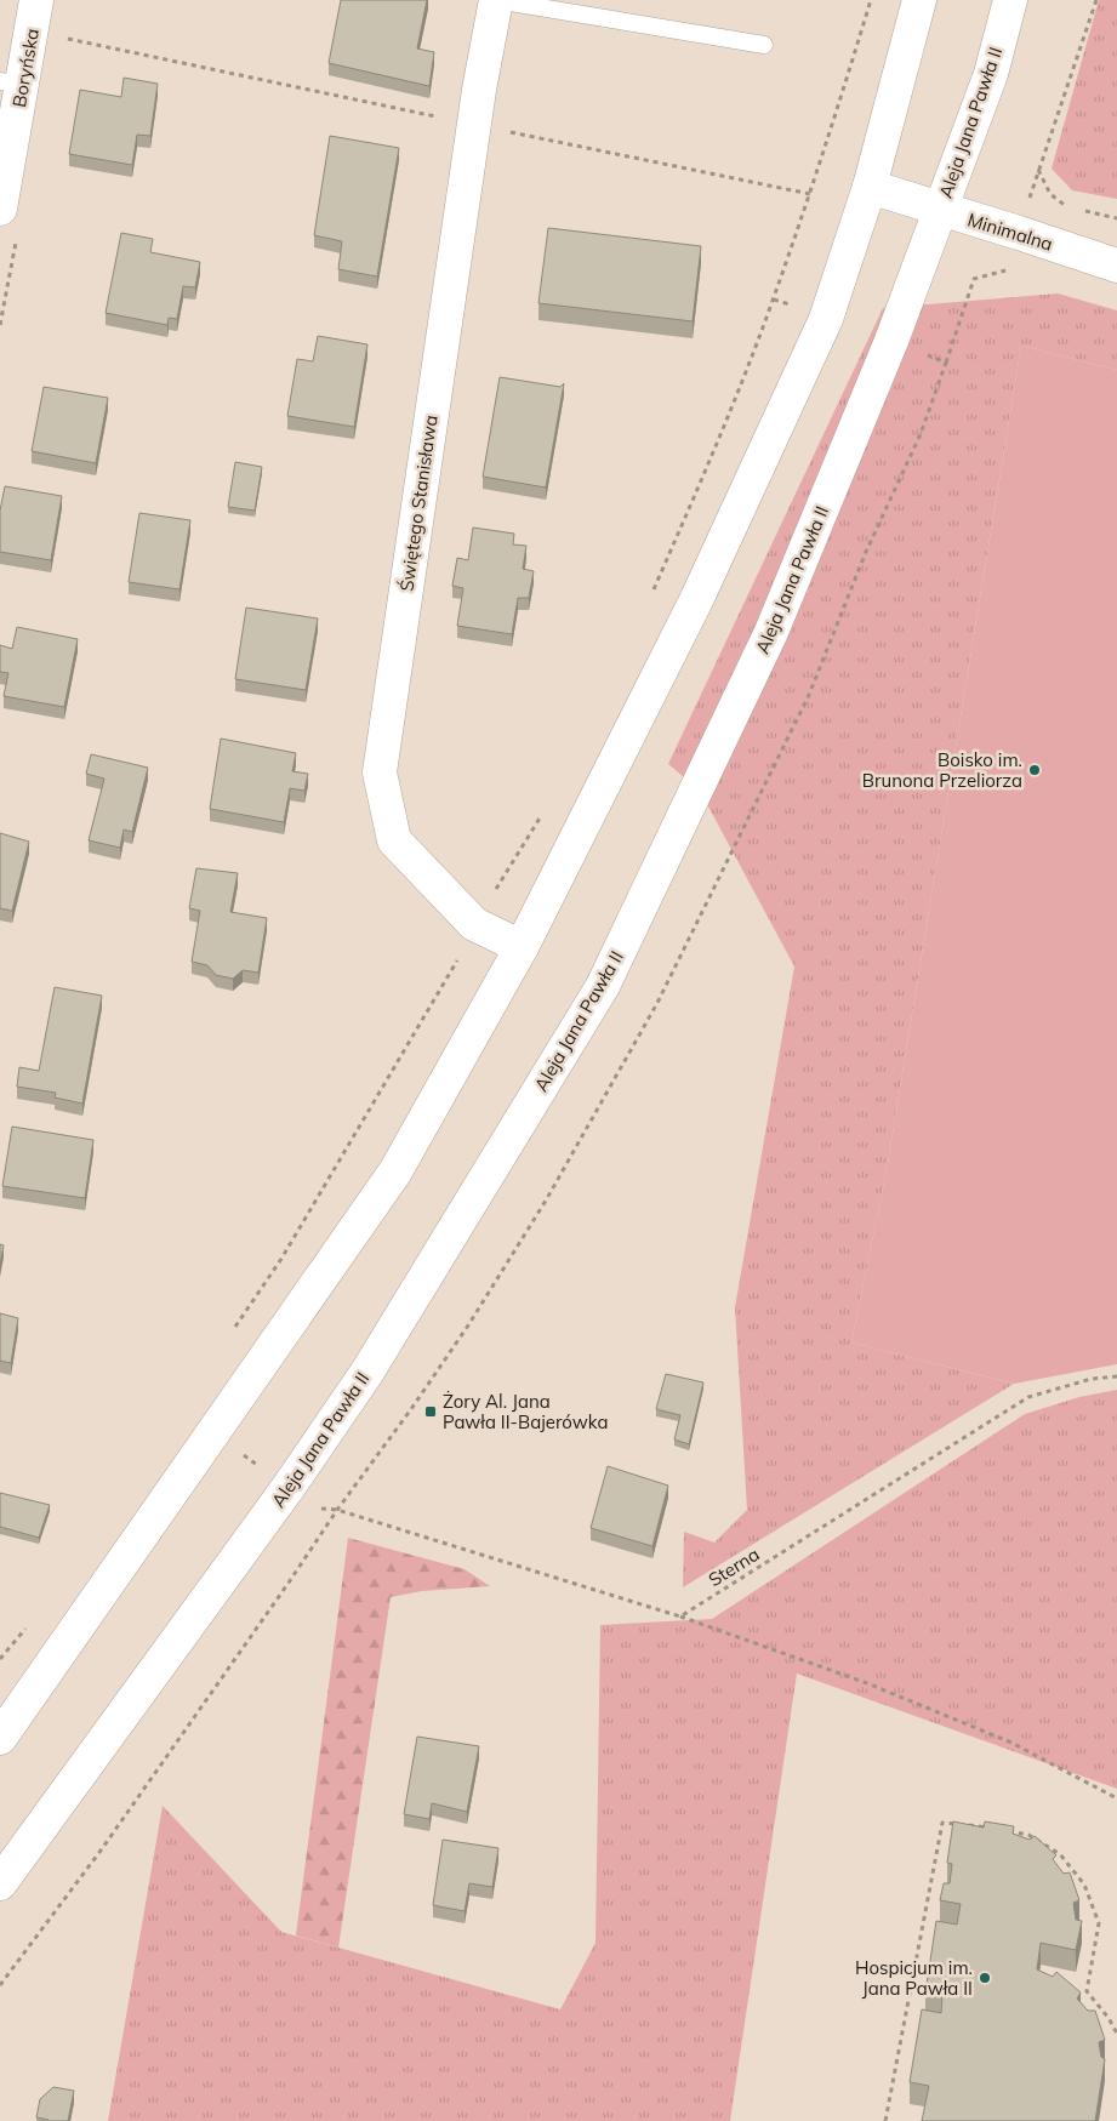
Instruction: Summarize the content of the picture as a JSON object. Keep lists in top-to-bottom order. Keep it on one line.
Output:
{"streets":{"street":["Boryńska","Aleja Jana Pawła II","Minimalna","Świętego Stanisława"],"path":["Sterna"]},"crossings":[["Aleja Jana Pawła II","Minimalna"]],"places":{"other":["Boisko im. Brunona Przeliorza","Hospicjum im. Jana Pawła II"],"transit":["Żory Al. Jana Pawła II-Bajerówka"]}}
